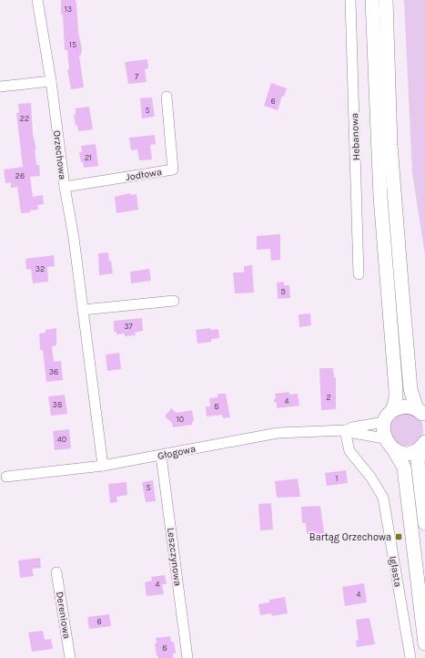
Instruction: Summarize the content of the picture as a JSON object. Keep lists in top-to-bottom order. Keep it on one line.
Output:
{"streets":{"street":["Hebanowa","Orzechowa","Jodłowa","Głogowa","Leszczynowa","Iglasta","Dereniowa"]},"crossings":[["Orzechowa","Jodłowa"],["Orzechowa","Głogowa"],["Głogowa","Leszczynowa"],["Głogowa","Iglasta"]],"places":{"transit":["Bartąg Orzechowa"]},"house_numbers":["13","15","7","6","5","22","21","26","32","9","37","36","2","4","38","8","10","40","1","5","4","4","6","8"]}
